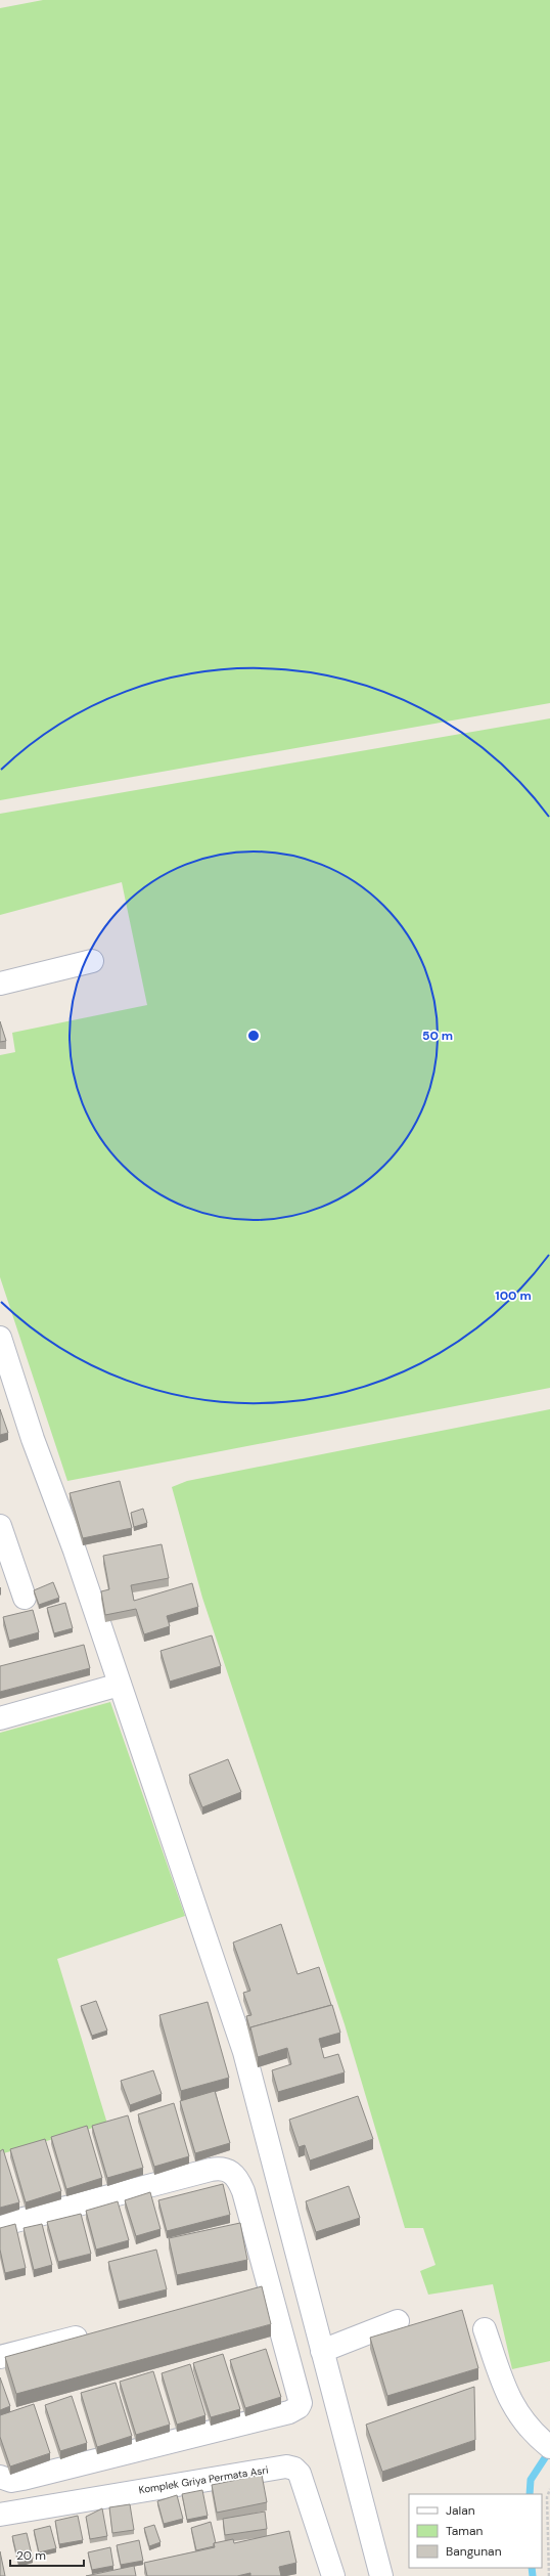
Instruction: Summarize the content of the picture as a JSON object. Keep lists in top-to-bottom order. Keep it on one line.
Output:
{"streets":{"street":["Komplek Griya Permata Asri"]},"legend":["Jalan","Taman","Bangunan"],"scale_bar":"20 m","rings":["50 m","100 m"]}
